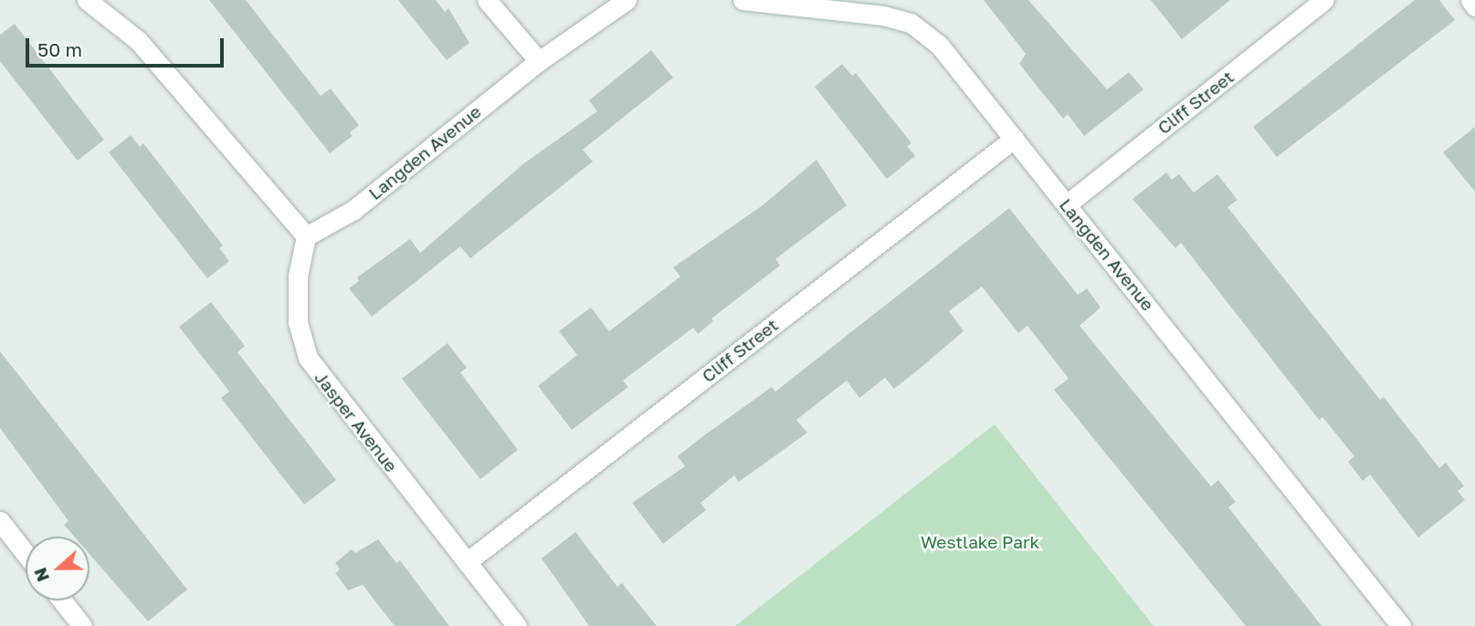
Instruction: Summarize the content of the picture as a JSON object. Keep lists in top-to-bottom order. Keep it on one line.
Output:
{"streets":{"street":["Cliff Street","Langden Avenue","Jasper Avenue"]},"crossings":[["Cliff Street","Langden Avenue"],["Cliff Street","Jasper Avenue"],["Langden Avenue","Jasper Avenue"]],"parks":["Westlake Park"],"scale_bar":"50 m","north":"left"}
